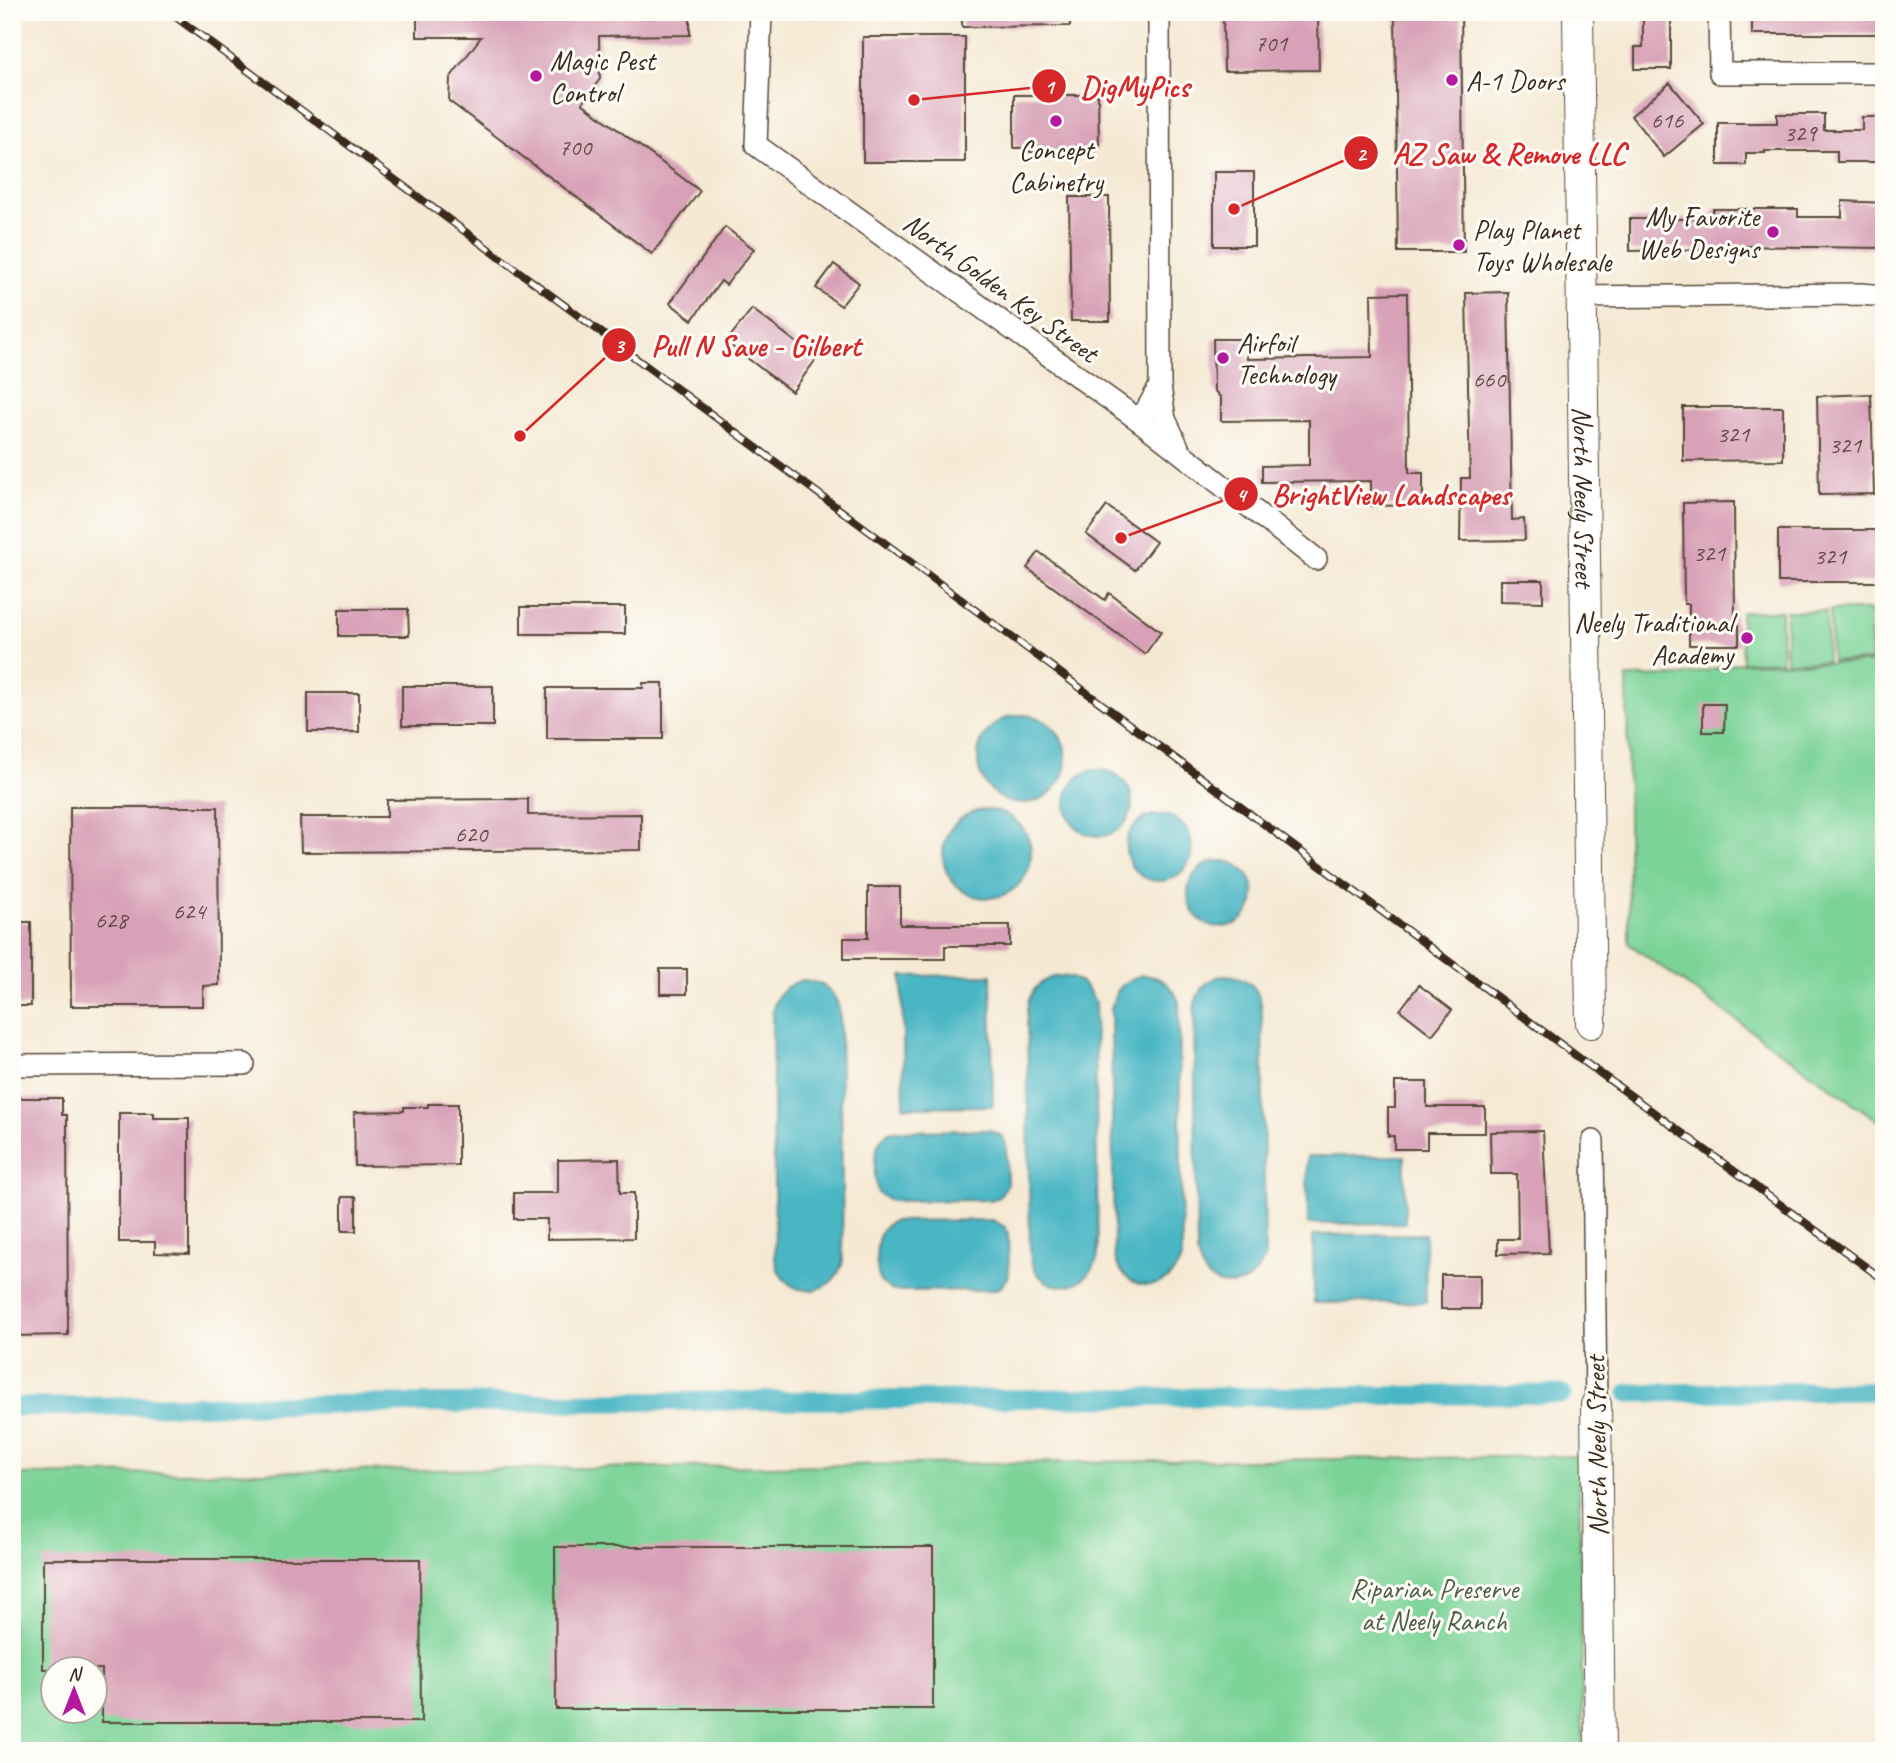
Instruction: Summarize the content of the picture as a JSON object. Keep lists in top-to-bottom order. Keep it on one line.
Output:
{"streets":{"street":["North Golden Key Street","North Neely Street"]},"parks":["Riparian Preserve at Neely Ranch"],"places":["Magic Pest Control","A-1 Doors","DigMyPics","Concept Cabinetry","AZ Saw & Remove LLC","My Favorite Web Designs","Play Planet Toys Wholesale","Airfoil Technology","Pull N Save - Gilbert","BrightView Landscapes","Neely Traditional Academy"],"house_numbers":["701","616","329","700","660","321","321","321","321","620","624","628"],"north":"top"}
